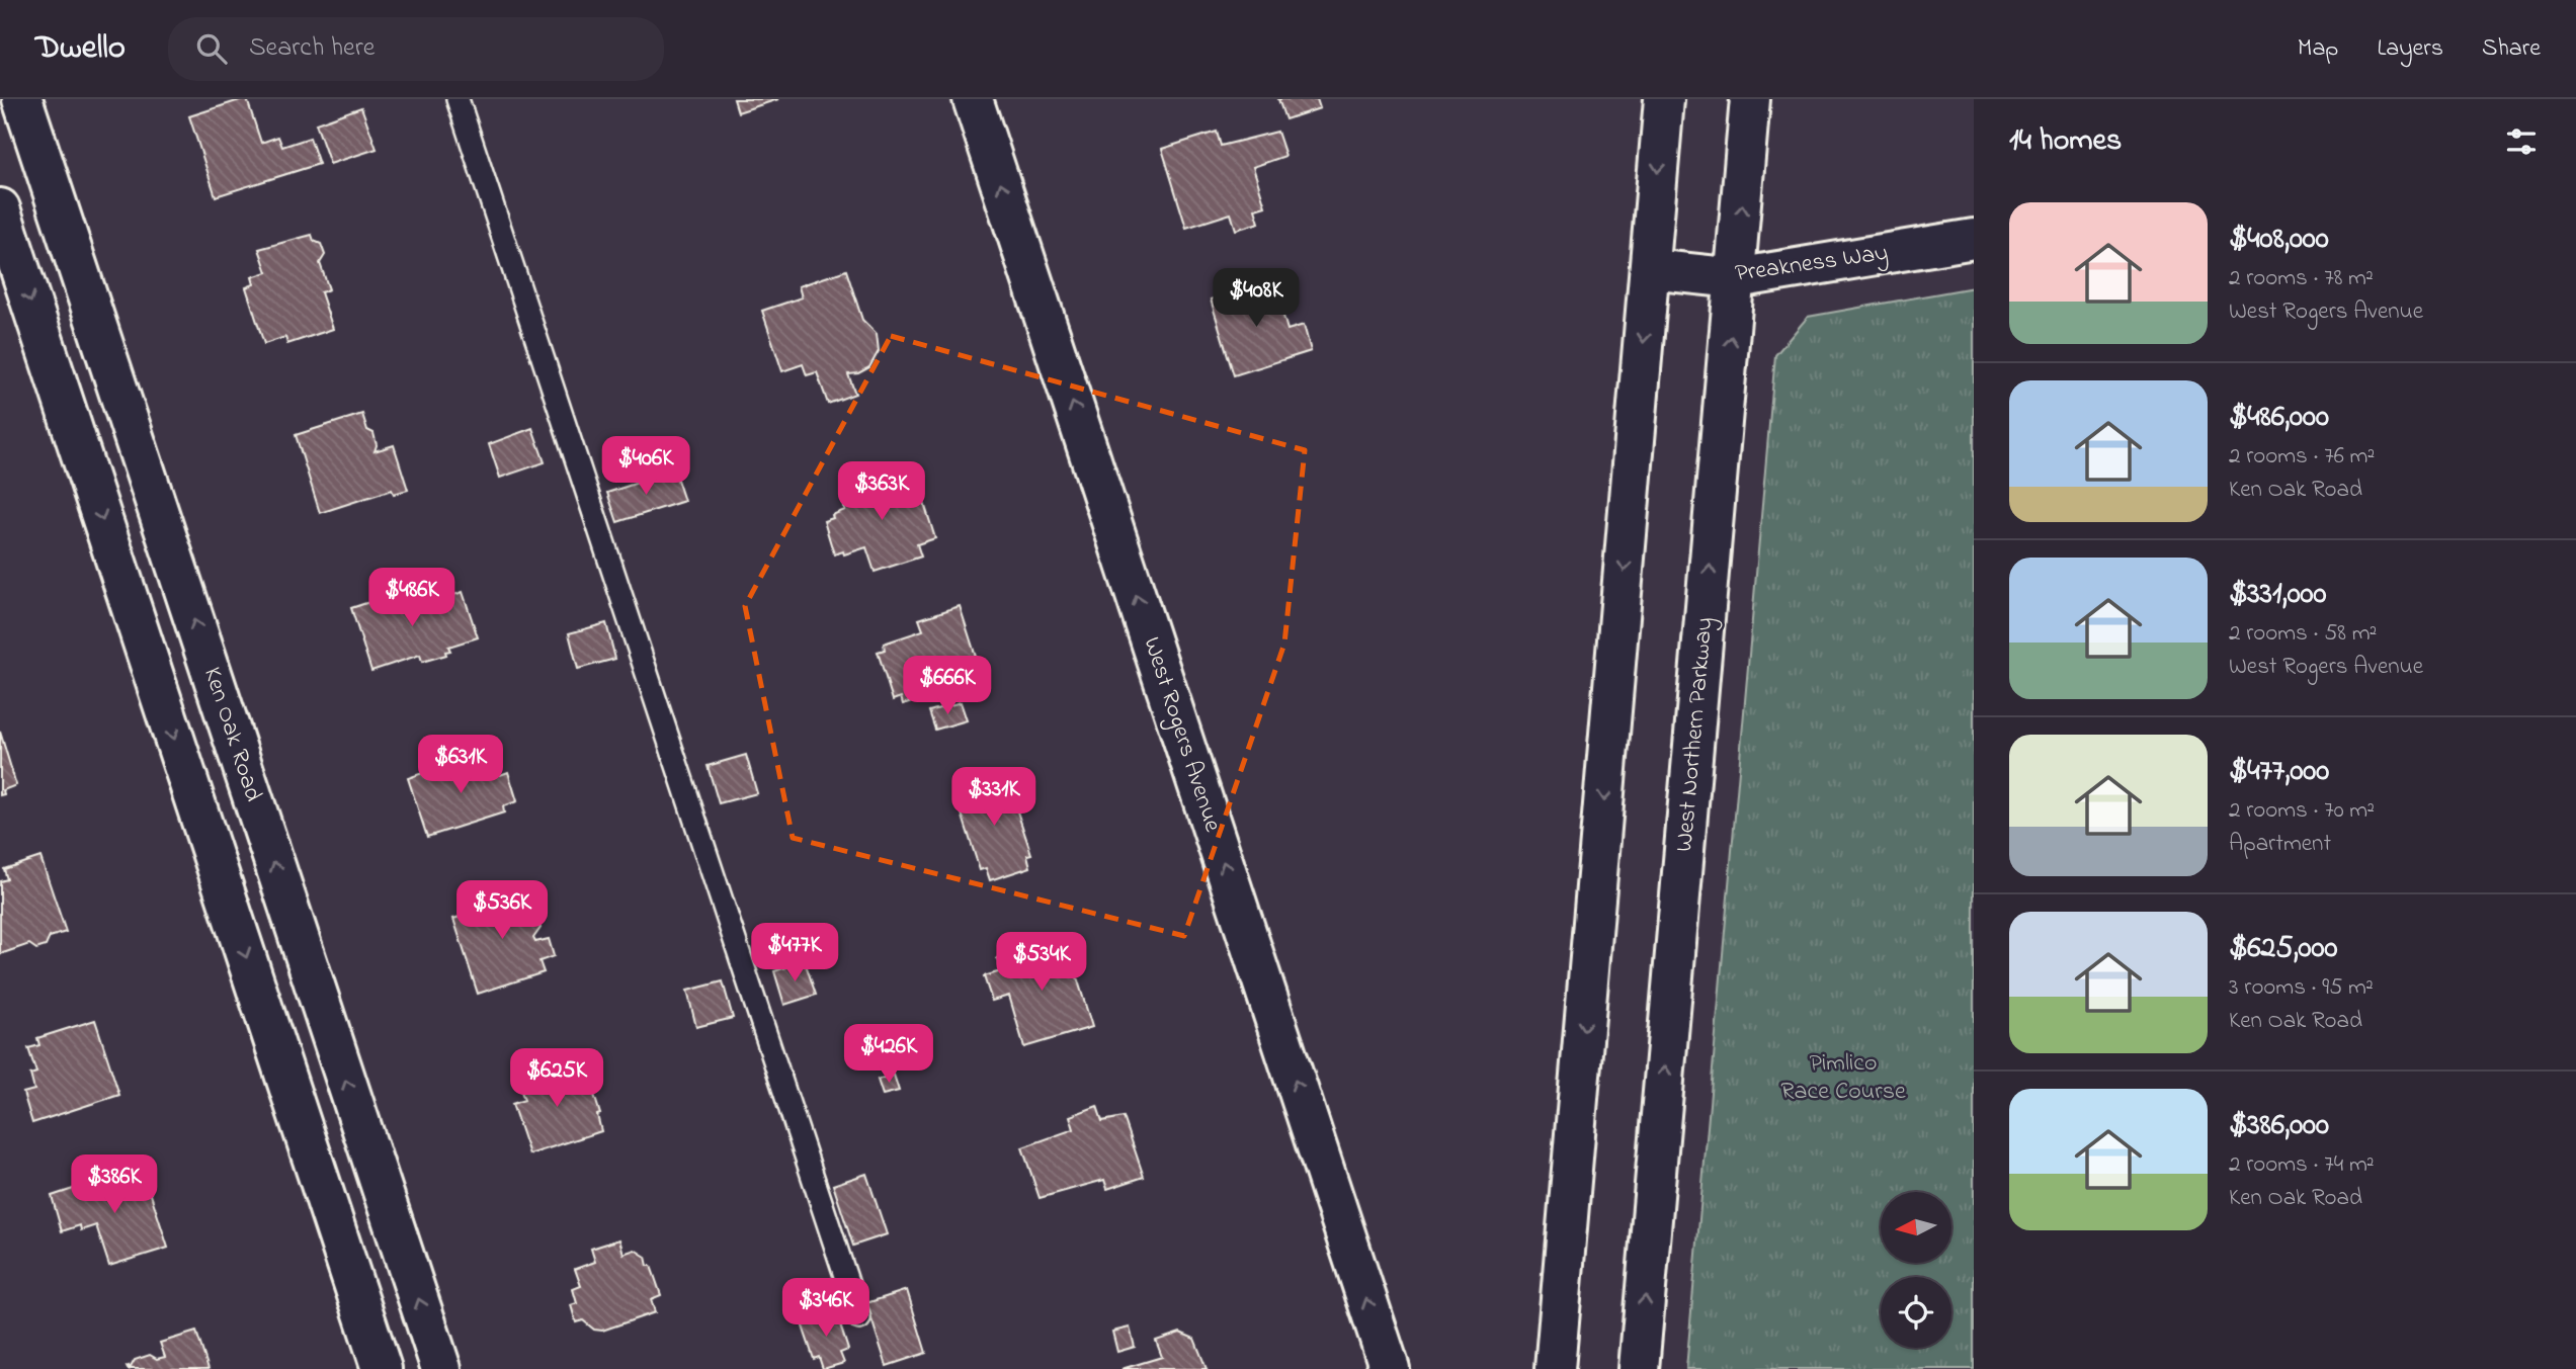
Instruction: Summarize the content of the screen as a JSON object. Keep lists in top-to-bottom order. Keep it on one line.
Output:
{"streets":{"street":["Preakness Way","Ken Oak Road","West Rogers Avenue","West Northern Parkway"]},"crossings":[["Preakness Way","West Northern Parkway"]],"parks":["Pimlico Race Course"],"north":"left","page":{"header":"Dwello","search":"Search here","nav":["Map","Layers","Share"],"heading":"14 homes","list":[{"name":"$408,000","note":"2 rooms · 78 m² · West Rogers Avenue"},{"name":"$486,000","note":"2 rooms · 76 m² · Ken Oak Road"},{"name":"$331,000","note":"2 rooms · 58 m² · West Rogers Avenue"},{"name":"$477,000","note":"2 rooms · 70 m² · Apartment"},{"name":"$625,000","note":"3 rooms · 95 m² · Ken Oak Road"},{"name":"$386,000","note":"2 rooms · 74 m² · Ken Oak Road"}],"price":["$408K","$406K","$363K","$486K","$666K","$631K","$331K","$536K","$477K","$534K","$426K","$625K","$386K","$346K"]}}
